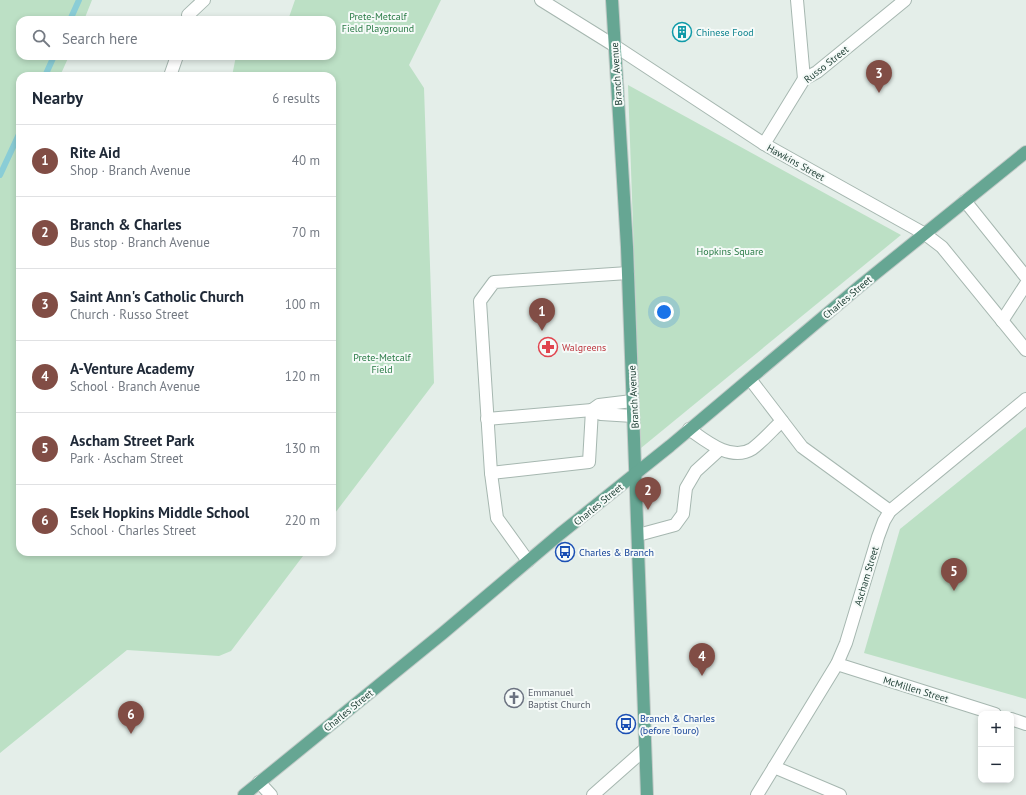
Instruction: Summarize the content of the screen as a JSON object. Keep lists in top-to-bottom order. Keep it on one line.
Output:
{"streets":{"main road":["Branch Avenue","Charles Street"],"street":["Russo Street","Hawkins Street","Ascham Street","McMillen Street"]},"crossings":[["Russo Street","Hawkins Street"],["Branch Avenue","Hawkins Street"],["Branch Avenue","Charles Street"],["Hawkins Street","Charles Street"],["Ascham Street","McMillen Street"]],"parks":["Prete-Metcalf Field Playground","Hopkins Square","Prete-Metcalf Field"],"places":{"building":["Chinese Food"],"pharmacy":["Walgreens"],"bus stop":["Charles & Branch","Branch & Charles (before Touro)"],"church":["Emmanuel Baptist Church"]},"page":{"search":"Search here","pins":["3","1","2","5","4","6"],"heading":["Nearby","6 results"],"list":[{"mark":"1","name":"Rite Aid","note":"Shop · Branch Avenue","value":"40 m"},{"mark":"2","name":"Branch & Charles","note":"Bus stop · Branch Avenue","value":"70 m"},{"mark":"3","name":"Saint Ann's Catholic Church","note":"Church · Russo Street","value":"100 m"},{"mark":"4","name":"A-Venture Academy","note":"School · Branch Avenue","value":"120 m"},{"mark":"5","name":"Ascham Street Park","note":"Park · Ascham Street","value":"130 m"},{"mark":"6","name":"Esek Hopkins Middle School","note":"School · Charles Street","value":"220 m"}],"map_buttons":["+","−"]}}
